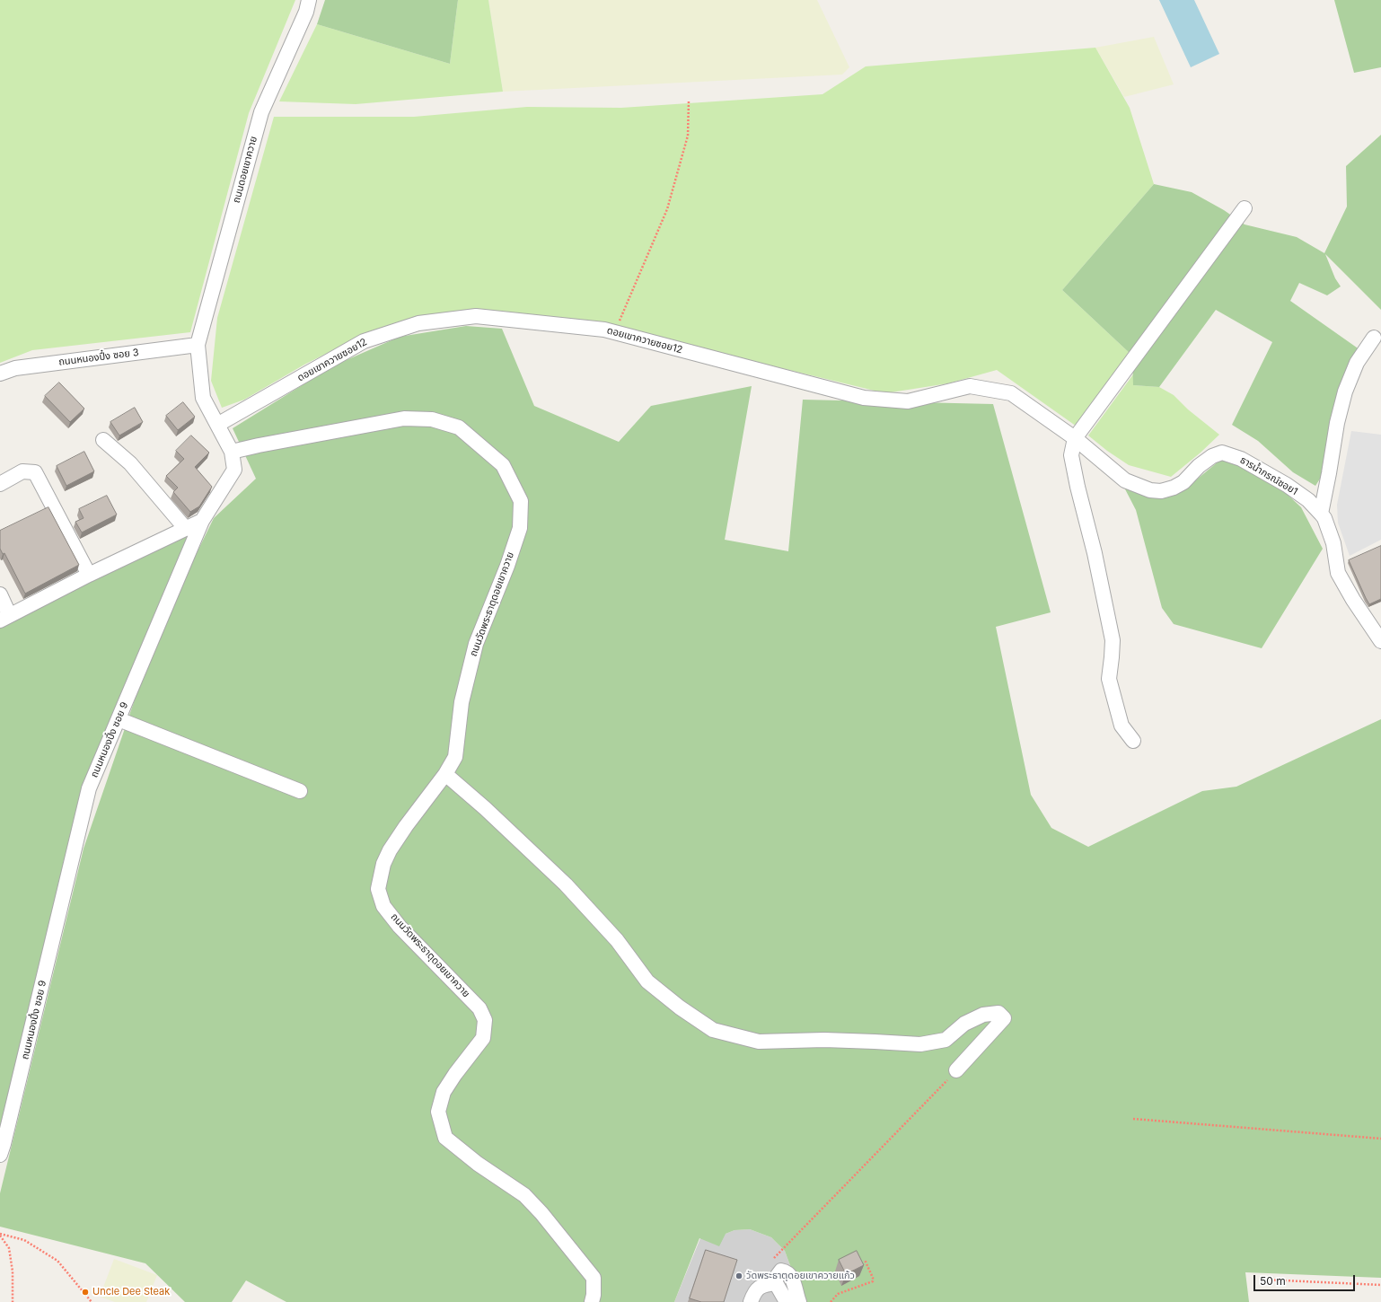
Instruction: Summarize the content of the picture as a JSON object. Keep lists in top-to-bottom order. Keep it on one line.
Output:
{"streets":{"street":["ถนนดอยเขาควาย","ดอยเขาควายซอย12","ถนนหนองปึ๋ง ซอย 3","ธารน้ำกรณ์ซอย1","ถนนวัดพระธาตุดอยเขาควาย","ถนนหนองปึ๋ง ซอย 9"]},"crossings":[["ถนนดอยเขาควาย","ถนนหนองปึ๋ง ซอย 3"],["ถนนดอยเขาควาย","ถนนหนองปึ๋ง ซอย 9"],["ดอยเขาควายซอย12","ธารน้ำกรณ์ซอย1"],["ดอยเขาควายซอย12","ถนนหนองปึ๋ง ซอย 9"],["ถนนหนองปึ๋ง ซอย 3","ถนนหนองปึ๋ง ซอย 9"],["ถนนวัดพระธาตุดอยเขาควาย","ถนนหนองปึ๋ง ซอย 9"]],"places":["วัดพระธาตุดอยเขาควายแก้ว","Uncle Dee Steak"],"scale_bar":"50 m"}
